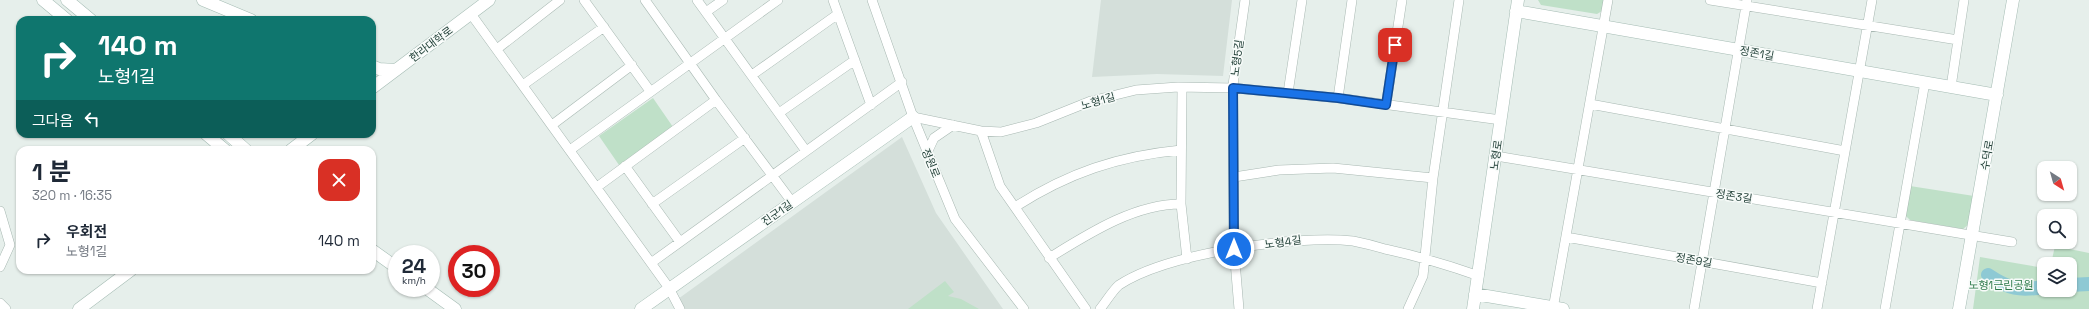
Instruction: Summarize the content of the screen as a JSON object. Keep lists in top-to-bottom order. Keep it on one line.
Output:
{"streets":{"main road":["한라대학로","정존1길","노형로","수덕로","진군1길"],"street":["노형5길","노형1길","정원로","정존3길","노형4길","정존9길"]},"crossings":[["정존1길","노형로"],["정존1길","수덕로"],["노형5길","노형1길"],["노형5길","노형4길"],["노형1길","노형로"],["노형1길","정원로"],["노형1길","진군1길"],["노형로","정존3길"],["노형로","노형4길"],["수덕로","정존3길"],["정원로","진군1길"]],"parks":["노형1근린공원"],"north":"bottom right","page":{"turn":["140 m","노형1길"],"then":"그다음","heading":["1 분","320 m · 16:35"],"list":[{"name":"우회전","note":"노형1길","value":"140 m"}],"speed":"24 km/h","limit":"30"}}
